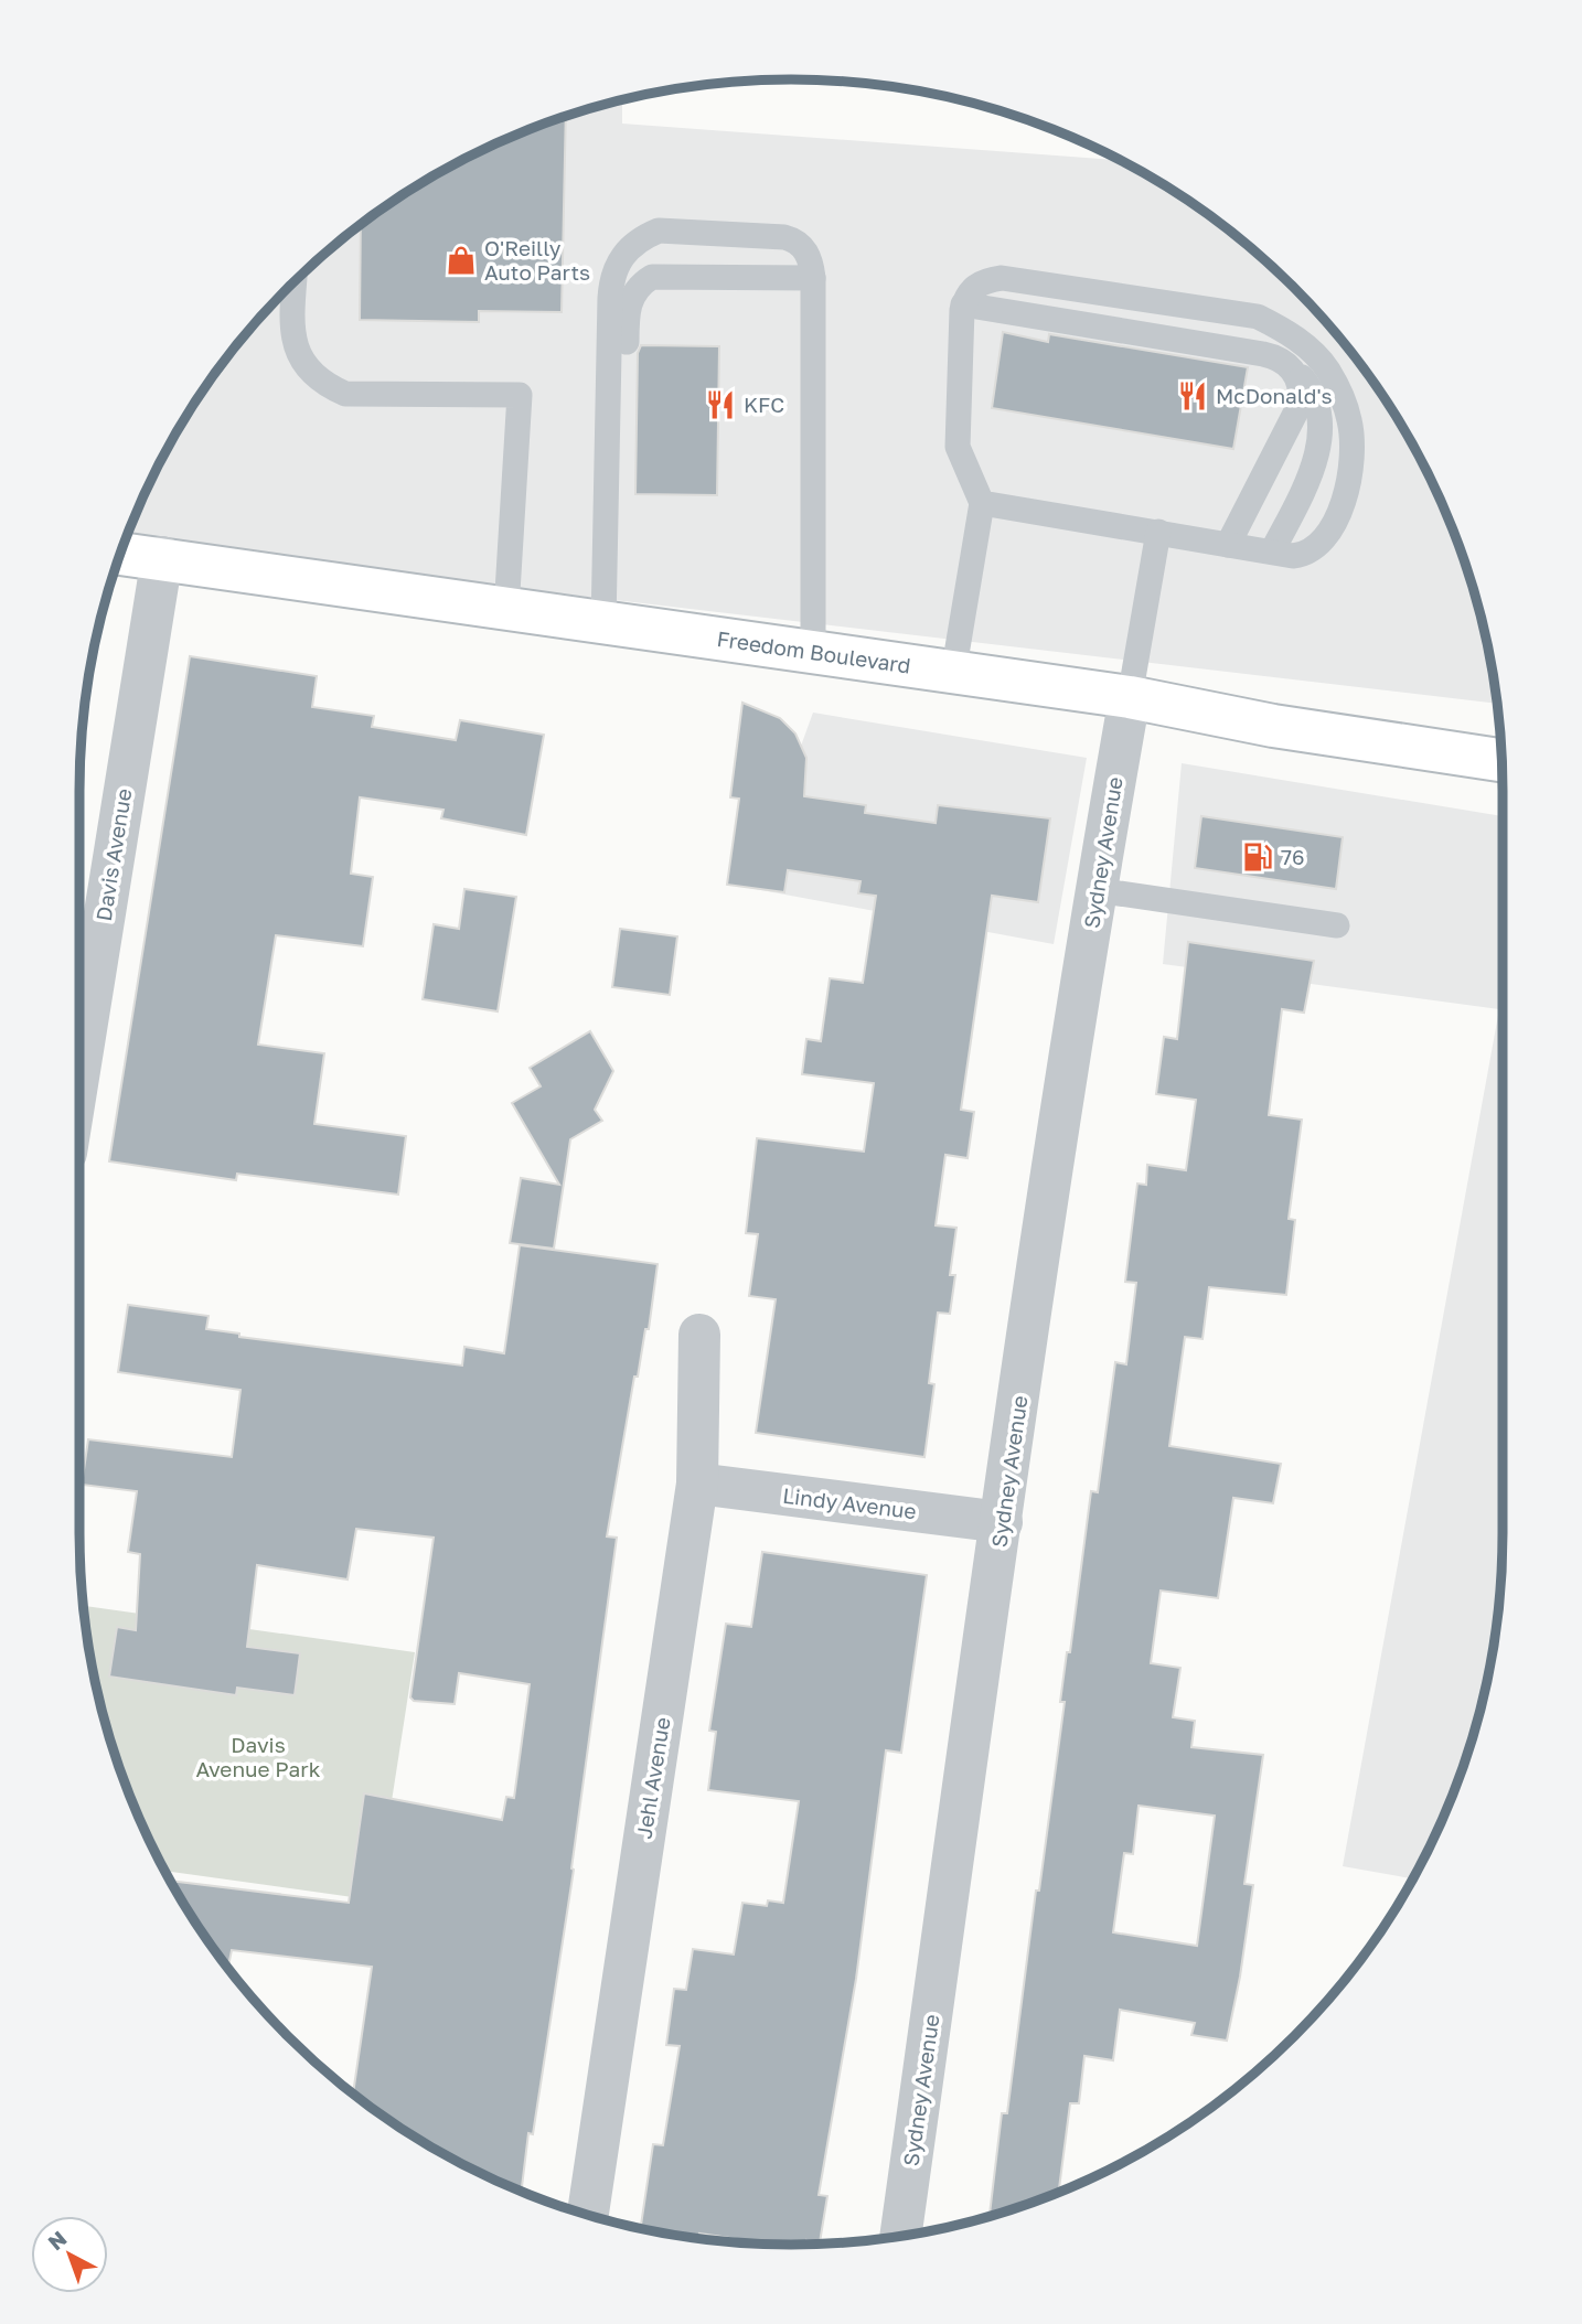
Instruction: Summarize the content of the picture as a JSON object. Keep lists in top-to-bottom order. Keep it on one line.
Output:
{"streets":{"main road":["Freedom Boulevard"],"street":["Sydney Avenue","Davis Avenue","Lindy Avenue","Jehl Avenue"]},"crossings":[["Freedom Boulevard","Sydney Avenue"],["Freedom Boulevard","Davis Avenue"],["Sydney Avenue","Lindy Avenue"],["Lindy Avenue","Jehl Avenue"]],"parks":["Davis Avenue Park"],"places":{"shop":["O'Reilly Auto Parts"],"restaurant":["McDonald's","KFC"],"fuel station":["76"]},"north":"top left"}
